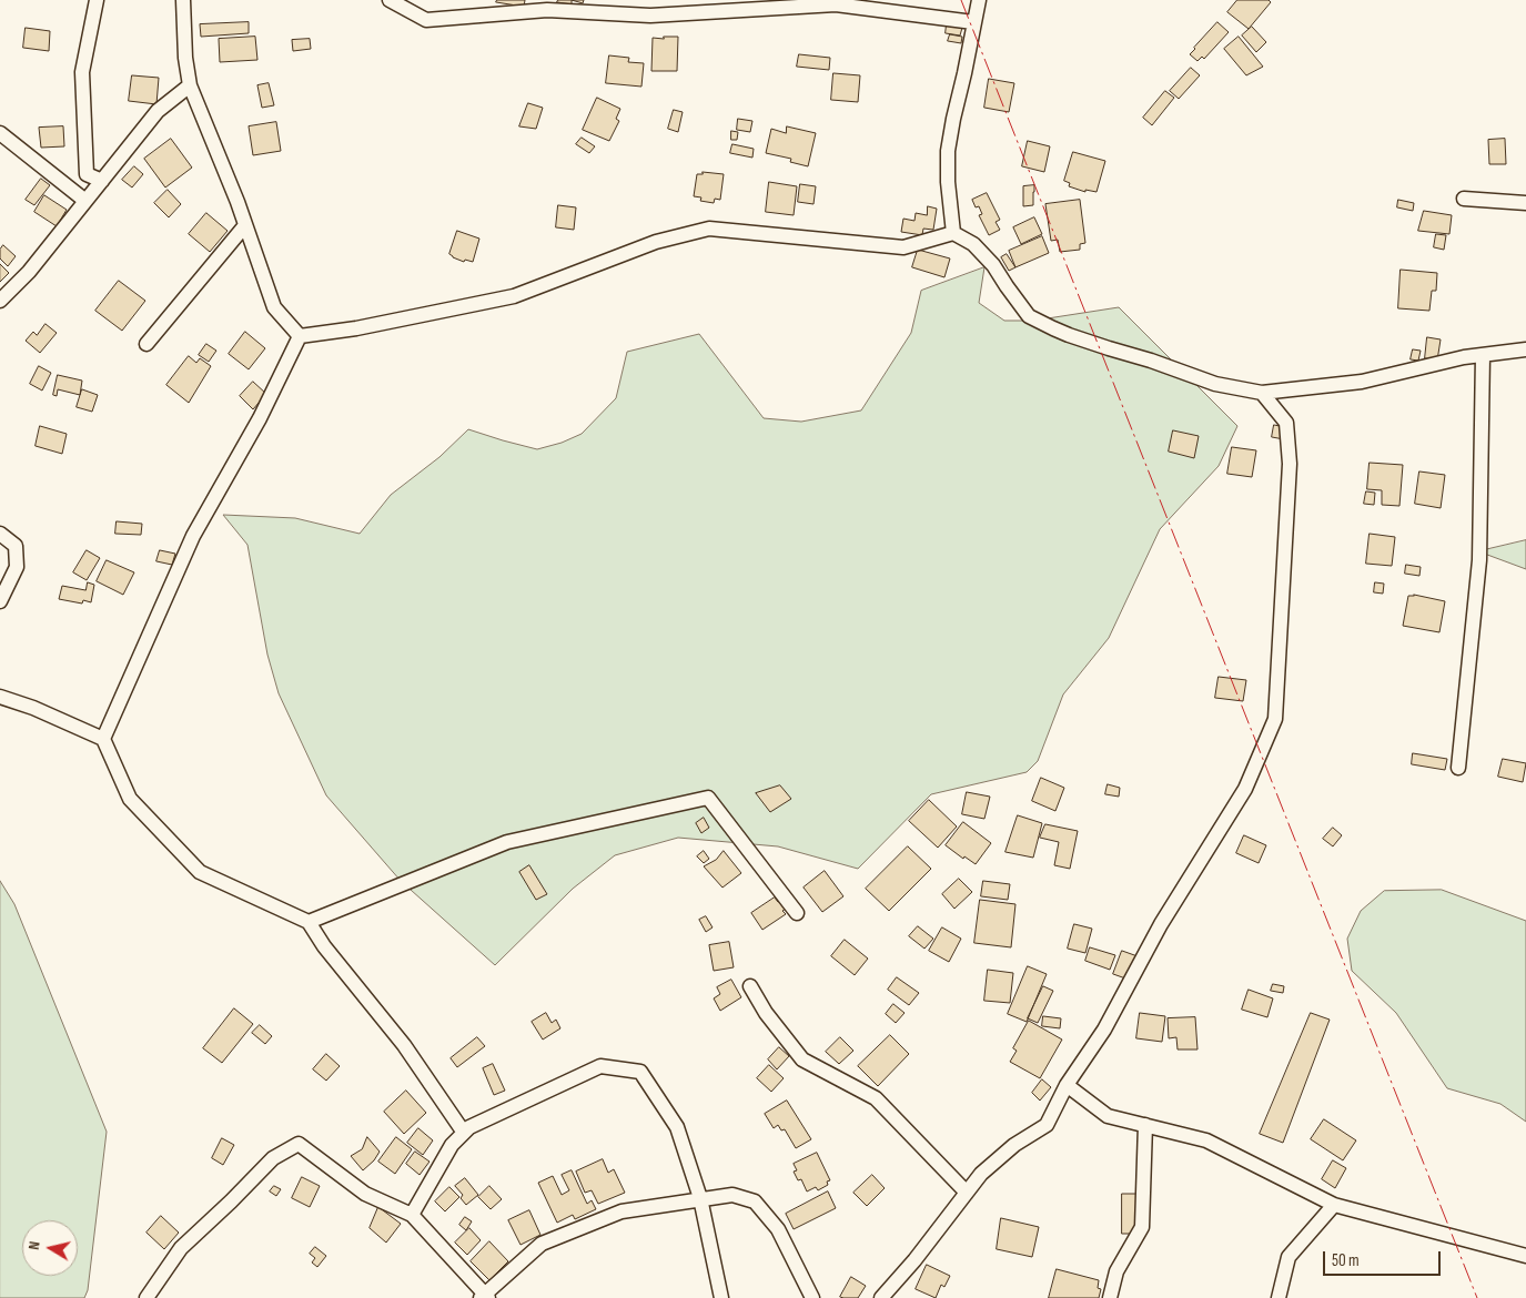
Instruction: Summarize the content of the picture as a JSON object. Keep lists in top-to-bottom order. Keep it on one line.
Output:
{"scale_bar":"50 m","north":"left"}
